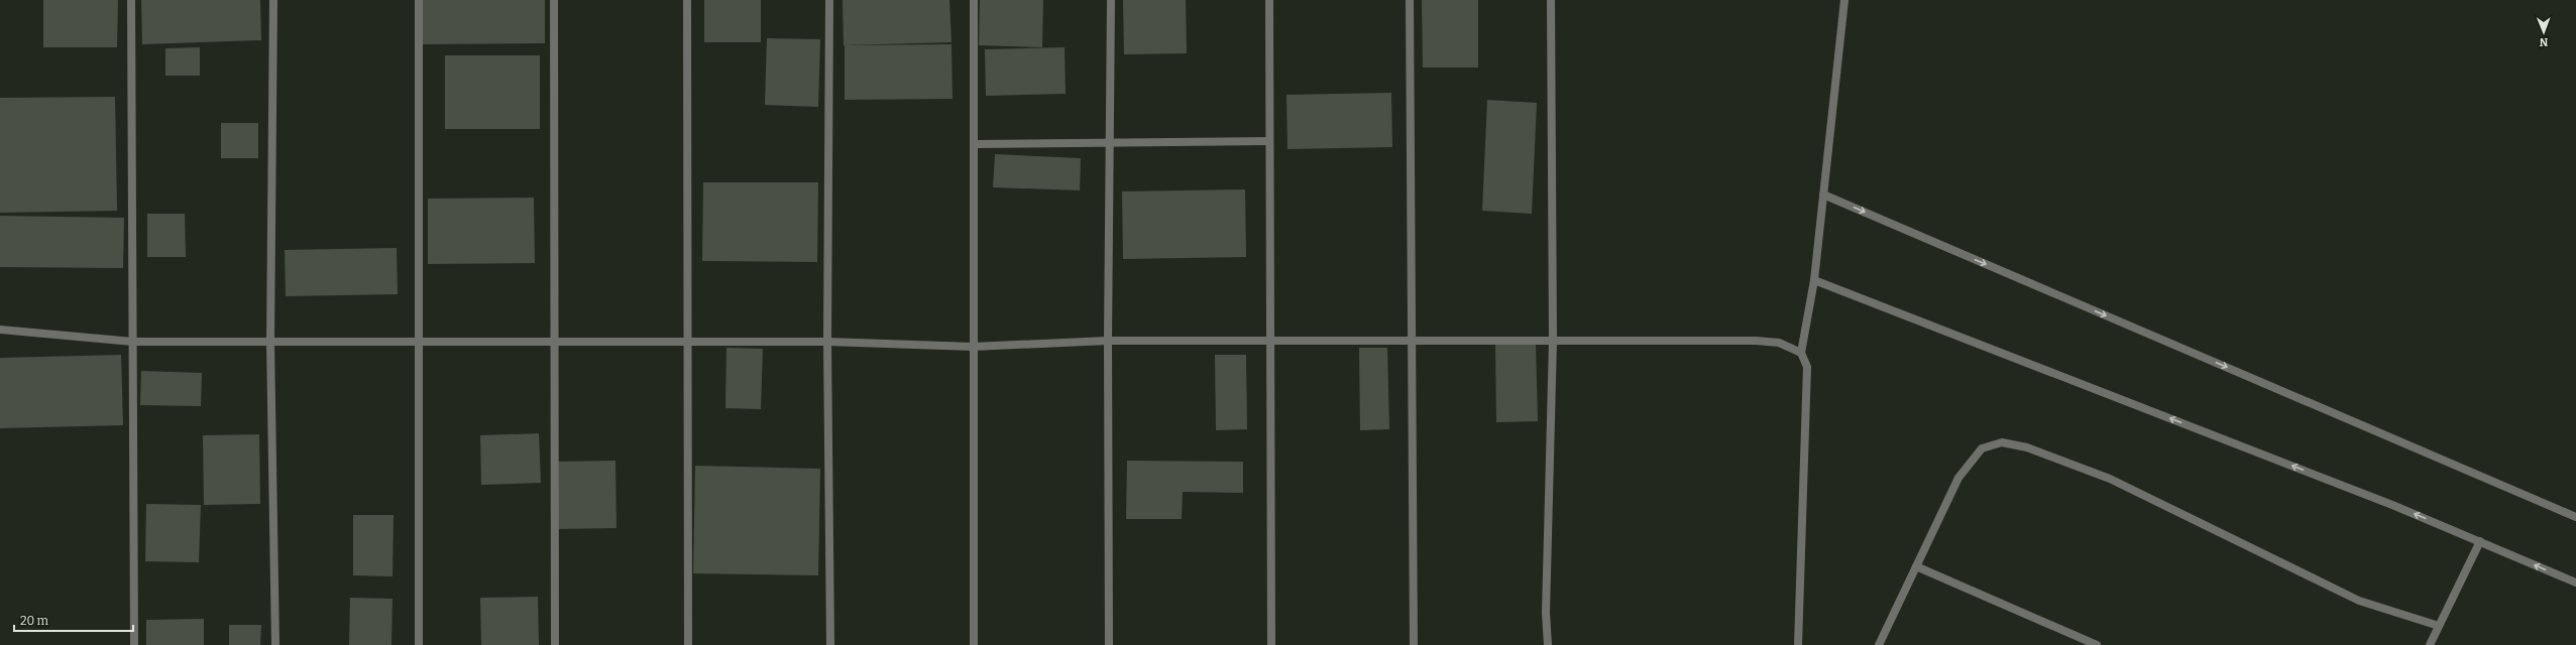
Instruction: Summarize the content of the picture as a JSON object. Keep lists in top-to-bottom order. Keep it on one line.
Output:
{"scale_bar":"20 m","north":"bottom"}
